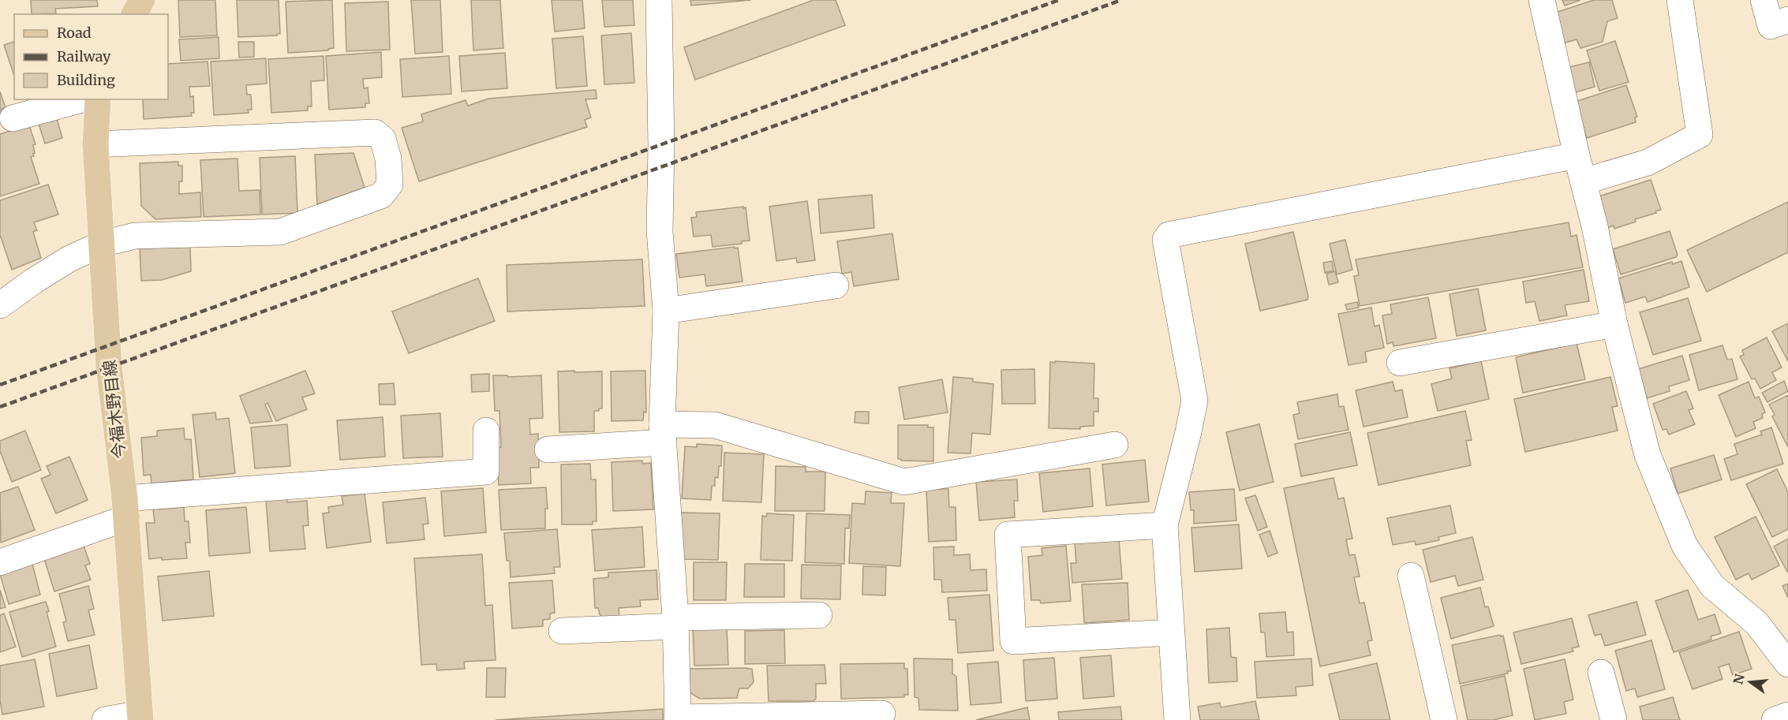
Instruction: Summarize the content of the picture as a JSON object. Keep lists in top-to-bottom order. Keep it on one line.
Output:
{"streets":{"main road":["今福木野目線"]},"legend":["Road","Railway","Building"],"north":"left"}
